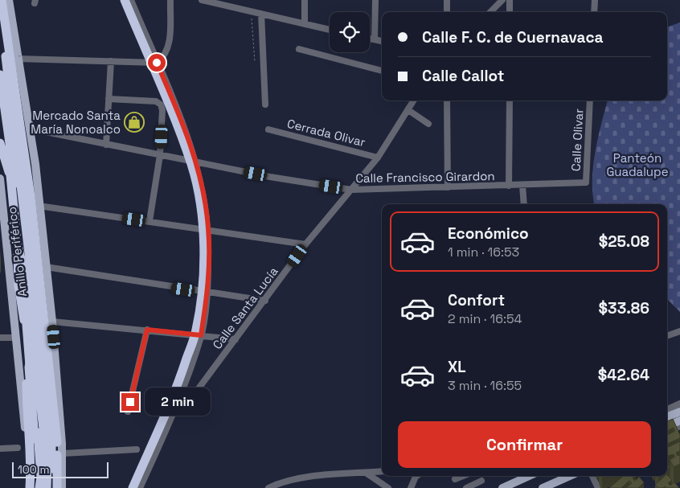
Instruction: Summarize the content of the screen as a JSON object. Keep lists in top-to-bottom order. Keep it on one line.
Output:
{"streets":{"highway":["Anillo Periférico"],"street":["Cerrada Olivar","Calle Olivar","Calle Francisco Girardon","Calle Santa Lucía"]},"crossings":[["Cerrada Olivar","Calle Santa Lucía"],["Calle Olivar","Calle Francisco Girardon"],["Calle Francisco Girardon","Calle Santa Lucía"]],"parks":["Panteón Guadalupe"],"places":{"shop":["Mercado Santa María Nonoalco"]},"scale_bar":"100 m","page":{"banner":["Calle F. C. de Cuernavaca","Calle Callot"],"list":[{"name":"Económico","note":"1 min · 16:53","value":"$25.08"},{"name":"Confort","note":"2 min · 16:54","value":"$33.86"},{"name":"XL","note":"3 min · 16:55","value":"$42.64"}],"bubble":"2 min","buttons":"Confirmar","scale":"100 m"}}
